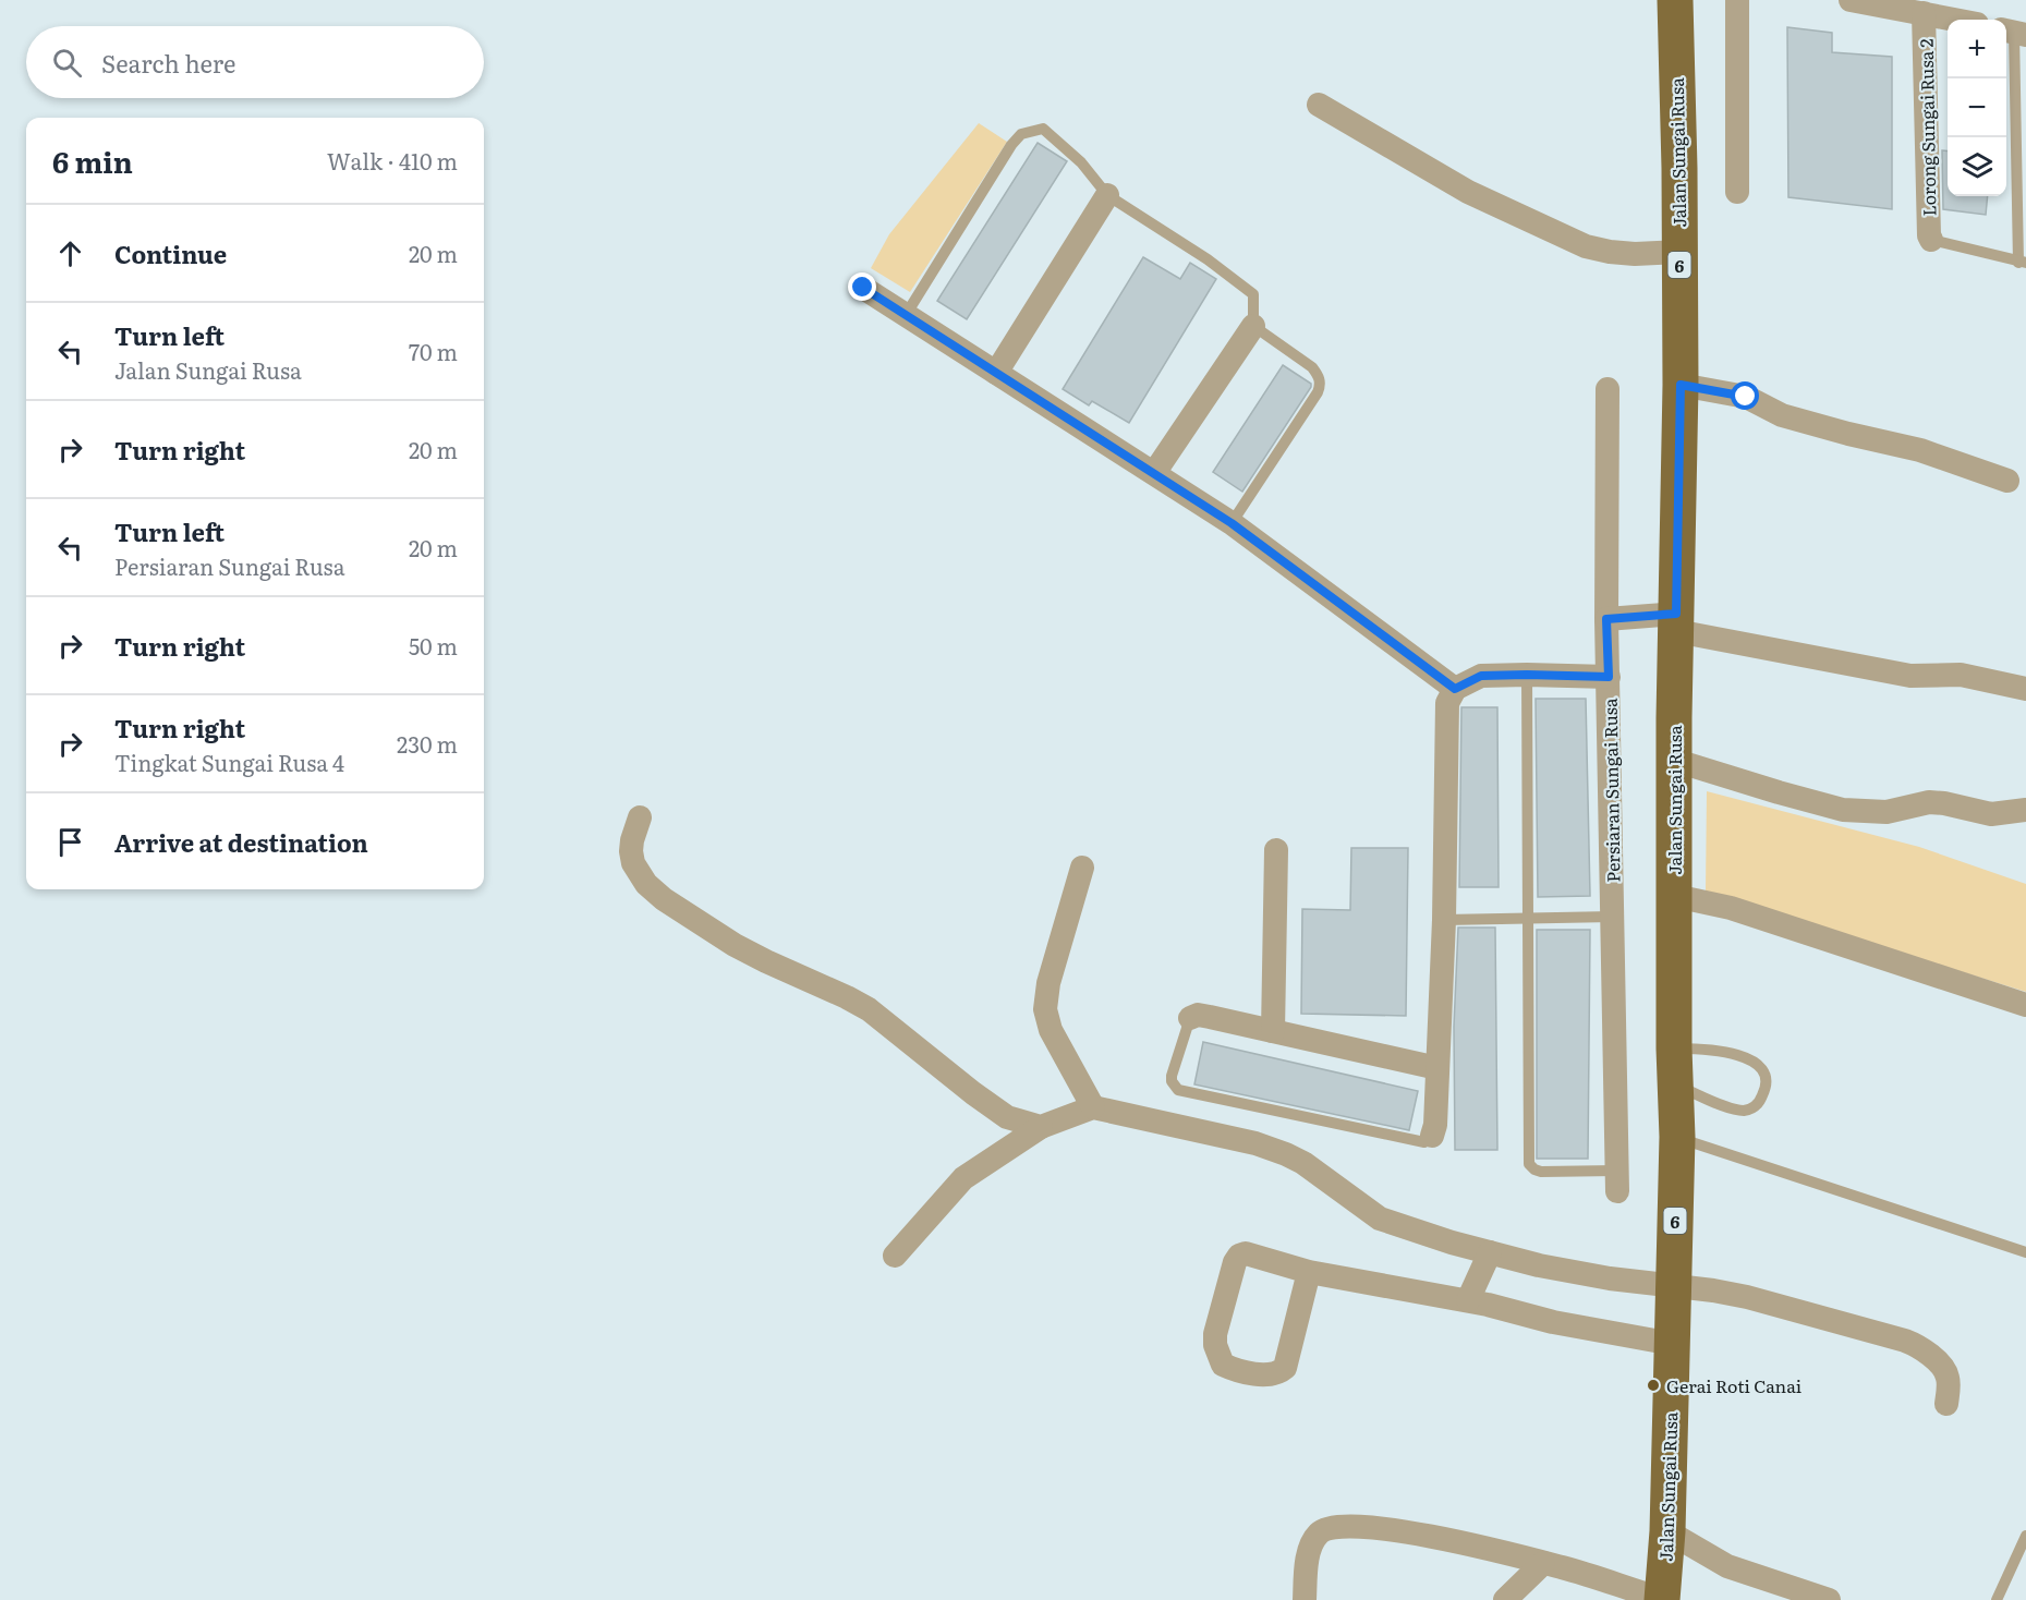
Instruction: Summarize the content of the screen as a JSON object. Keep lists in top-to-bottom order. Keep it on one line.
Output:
{"streets":{"main road":["Jalan Sungai Rusa","6"],"street":["Lorong Sungai Rusa 2","Persiaran Sungai Rusa"]},"places":["Gerai Roti Canai"],"page":{"map_buttons":["+","−"],"search":"Search here","heading":["6 min","Walk · 410 m"],"list":[["Continue","20 m"],["Turn left","Jalan Sungai Rusa","70 m"],["Turn right","20 m"],["Turn left","Persiaran Sungai Rusa","20 m"],["Turn right","50 m"],["Turn right","Tingkat Sungai Rusa 4","230 m"],"Arrive at destination"]}}
